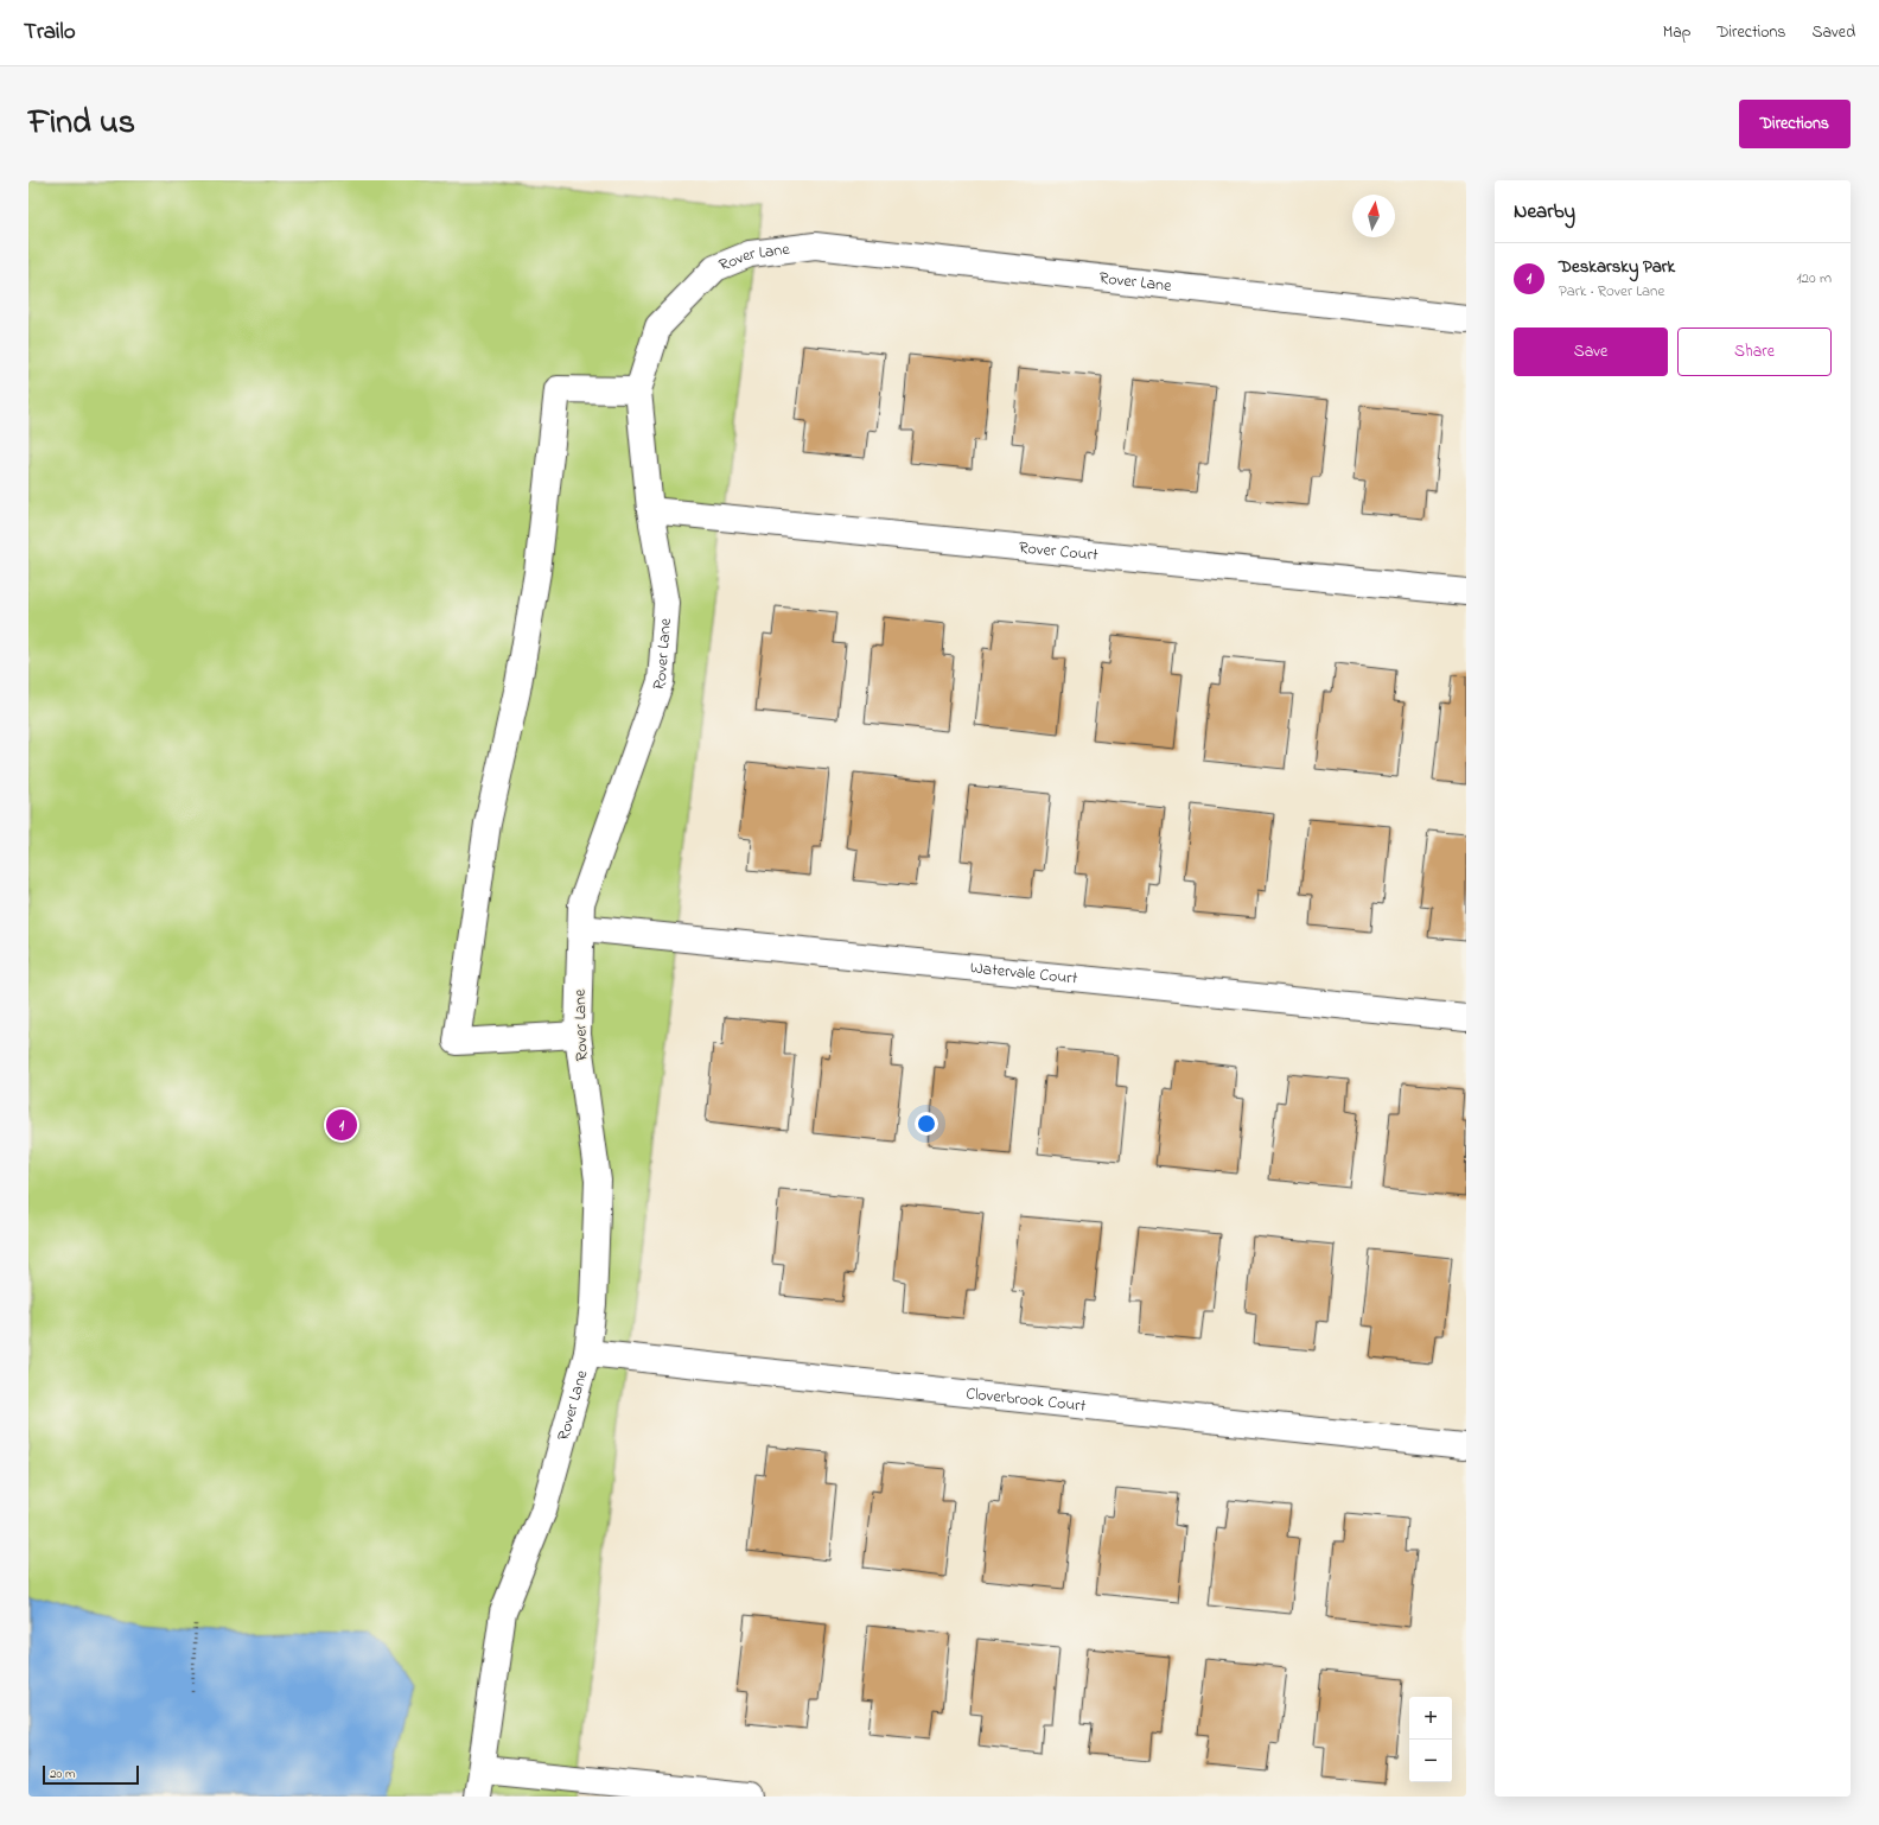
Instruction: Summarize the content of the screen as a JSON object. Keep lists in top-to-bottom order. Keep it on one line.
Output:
{"streets":{"street":["Rover Lane","Rover Court","Watervale Court","Cloverbrook Court"]},"crossings":[["Rover Lane","Rover Court"],["Rover Lane","Watervale Court"],["Rover Lane","Cloverbrook Court"]],"scale_bar":"20 m","north":"top","page":{"header":"Trailo","nav":["Map","Directions","Saved"],"title":"Find us","buttons":["Directions",["Save","Share"]],"heading":"Nearby","list":[{"mark":"1","name":"Deskarsky Park","note":"Park · Rover Lane","value":"120 m"}],"pins":"1","map_buttons":["+","−"],"scale":"20 m"}}
